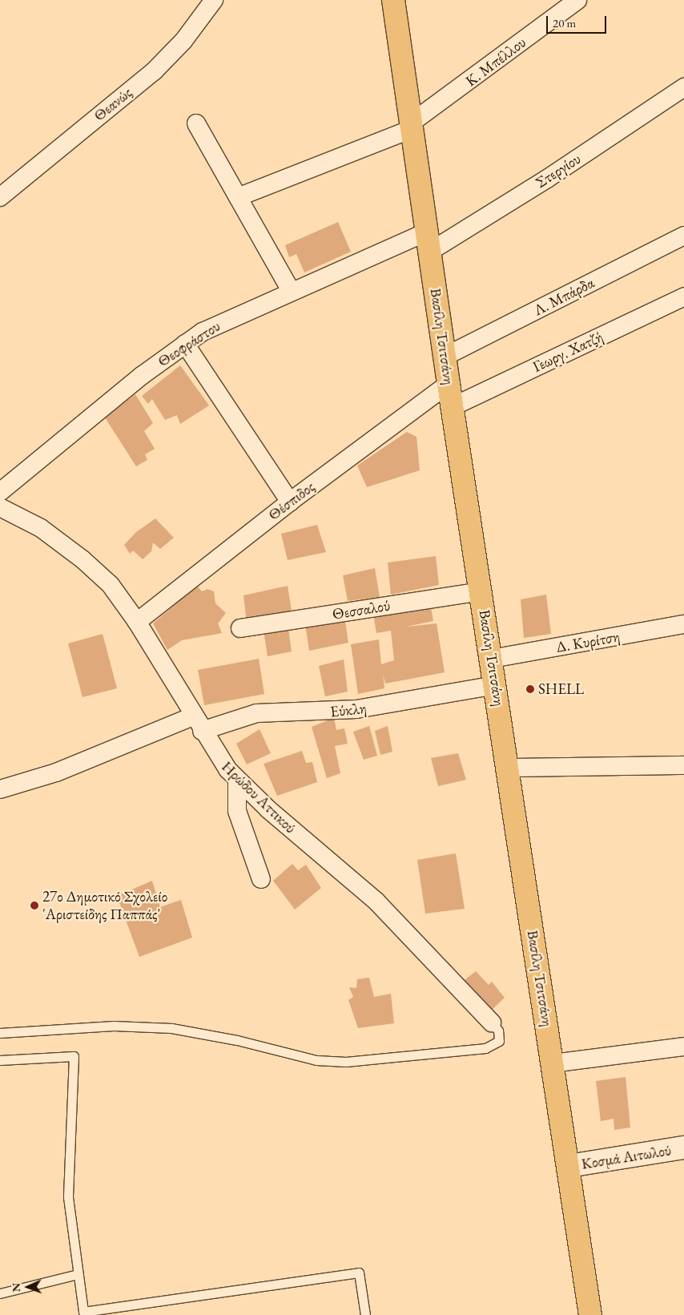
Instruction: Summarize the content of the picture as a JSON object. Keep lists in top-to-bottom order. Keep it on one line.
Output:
{"streets":{"main road":["Βασίλη Τσιτσάνη"],"street":["Κ. Μπέλλου","Θεανώς","Στεργίου","Λ. Μπάρδα","Θεοφράστου","Γεωργ. Χατζή","Θέσπιδος","Θεσσαλού","Δ. Κυρίτση","Εύκλη","Ηρώδου Αττικού","Κοσμά Αιτωλού"]},"crossings":[["Κ. Μπέλλου","Βασίλη Τσιτσάνη"],["Στεργίου","Βασίλη Τσιτσάνη"],["Στεργίου","Θεοφράστου"],["Λ. Μπάρδα","Βασίλη Τσιτσάνη"],["Βασίλη Τσιτσάνη","Θεοφράστου"],["Βασίλη Τσιτσάνη","Γεωργ. Χατζή"],["Βασίλη Τσιτσάνη","Θέσπιδος"],["Βασίλη Τσιτσάνη","Θεσσαλού"],["Βασίλη Τσιτσάνη","Δ. Κυρίτση"],["Βασίλη Τσιτσάνη","Εύκλη"],["Βασίλη Τσιτσάνη","Κοσμά Αιτωλού"],["Θέσπιδος","Ηρώδου Αττικού"],["Εύκλη","Ηρώδου Αττικού"]],"places":["SHELL","27ο Δημοτικό Σχολείο 'Αριστείδης Παππάς'"],"scale_bar":"20 m","north":"left"}
